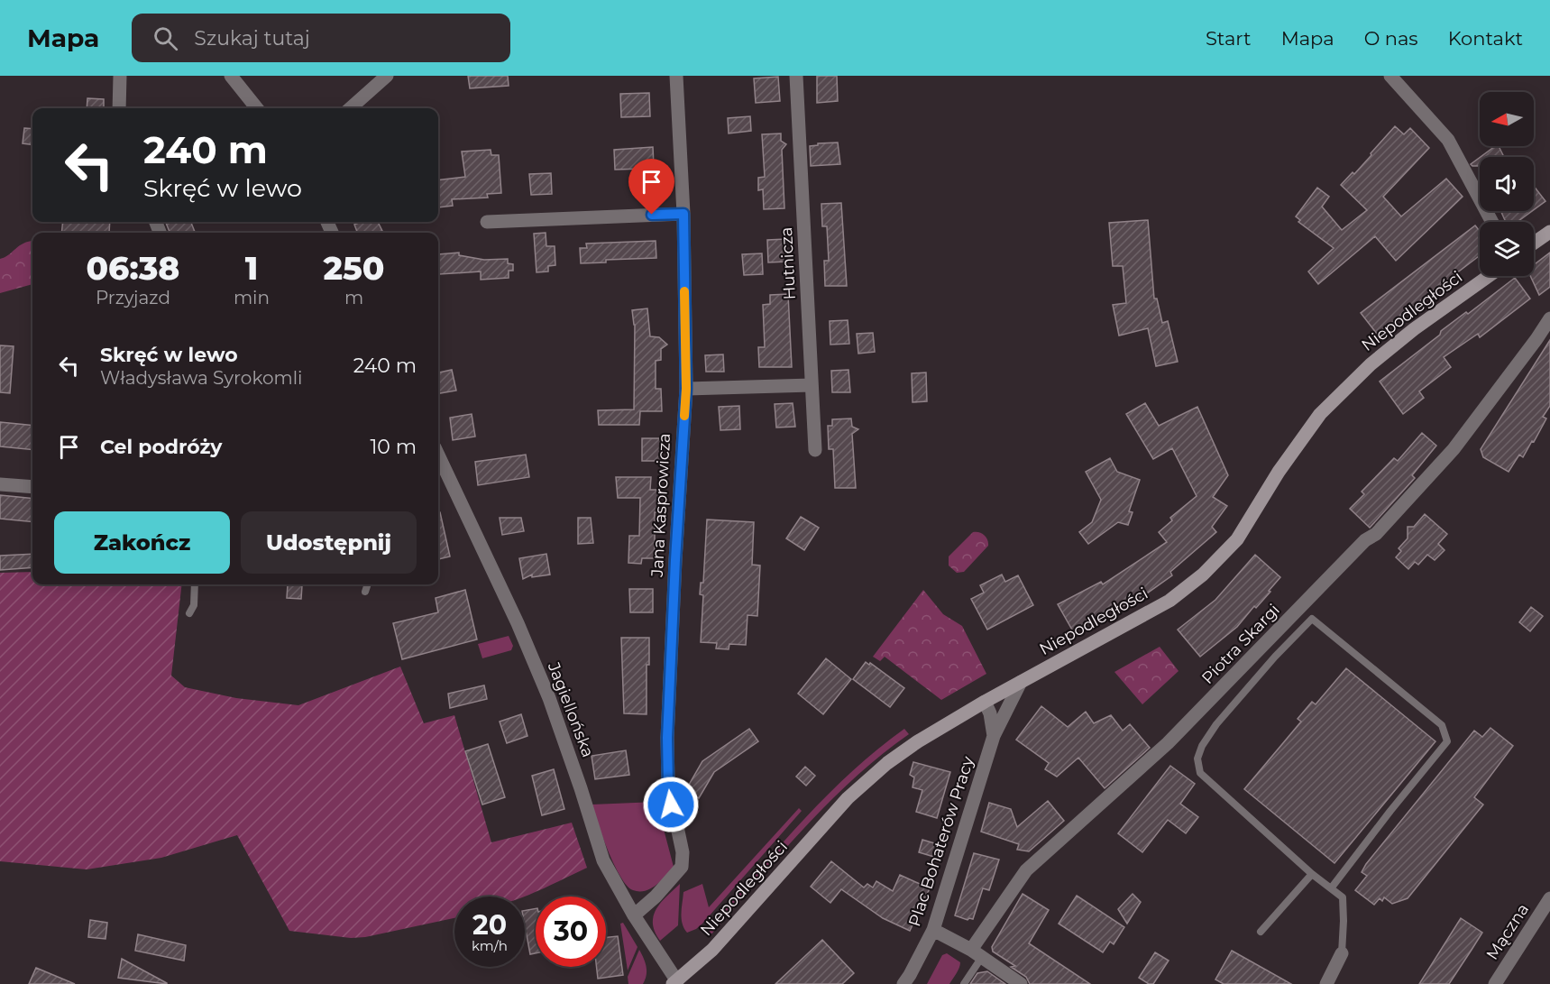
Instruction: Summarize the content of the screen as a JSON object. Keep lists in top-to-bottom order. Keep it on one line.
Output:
{"streets":{"street":["Hutnicza","Niepodległości","Jana Kasprowicza","Piotra Skargi","Jagiellońska","Plac Bohaterów Pracy","Mączna"]},"crossings":[["Niepodległości","Jagiellońska"],["Niepodległości","Plac Bohaterów Pracy"],["Jana Kasprowicza","Jagiellońska"]],"north":"left","page":{"header":"Mapa","search":"Szukaj tutaj","nav":["Start","Mapa","O nas","Kontakt"],"turn":["240 m","Skręć w lewo"],"eta":["06:38","Przyjazd","1","min","250","m"],"list":[{"name":"Skręć w lewo","note":"Władysława Syrokomli","value":"240 m"},{"name":"Cel podróży","value":"10 m"}],"buttons":["Zakończ","Udostępnij"],"speed":"20 km/h","limit":"30"}}
